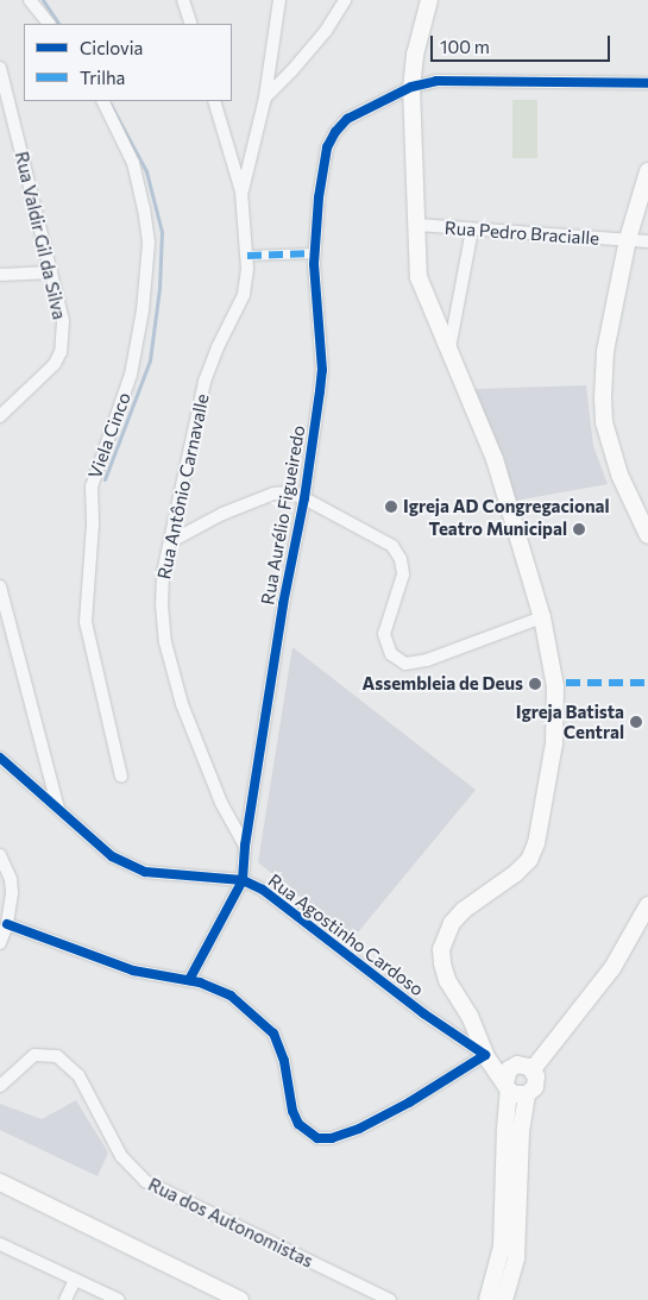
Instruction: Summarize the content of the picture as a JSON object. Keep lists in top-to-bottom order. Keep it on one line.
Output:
{"streets":{"street":["Rua Pedro Bracialle","Rua Valdir Gil da Silva","Viela Cinco","Rua Antônio Carnavalle","Rua Aurélio Figueiredo","Rua Agostinho Cardoso","Rua dos Autonomistas"]},"crossings":[["Rua Antônio Carnavalle","Rua Aurélio Figueiredo"],["Rua Aurélio Figueiredo","Rua Agostinho Cardoso"]],"places":["Igreja AD Congregacional","Teatro Municipal","Assembleia de Deus","Igreja Batista Central"],"legend":["Ciclovia","Trilha"],"scale_bar":"100 m"}
